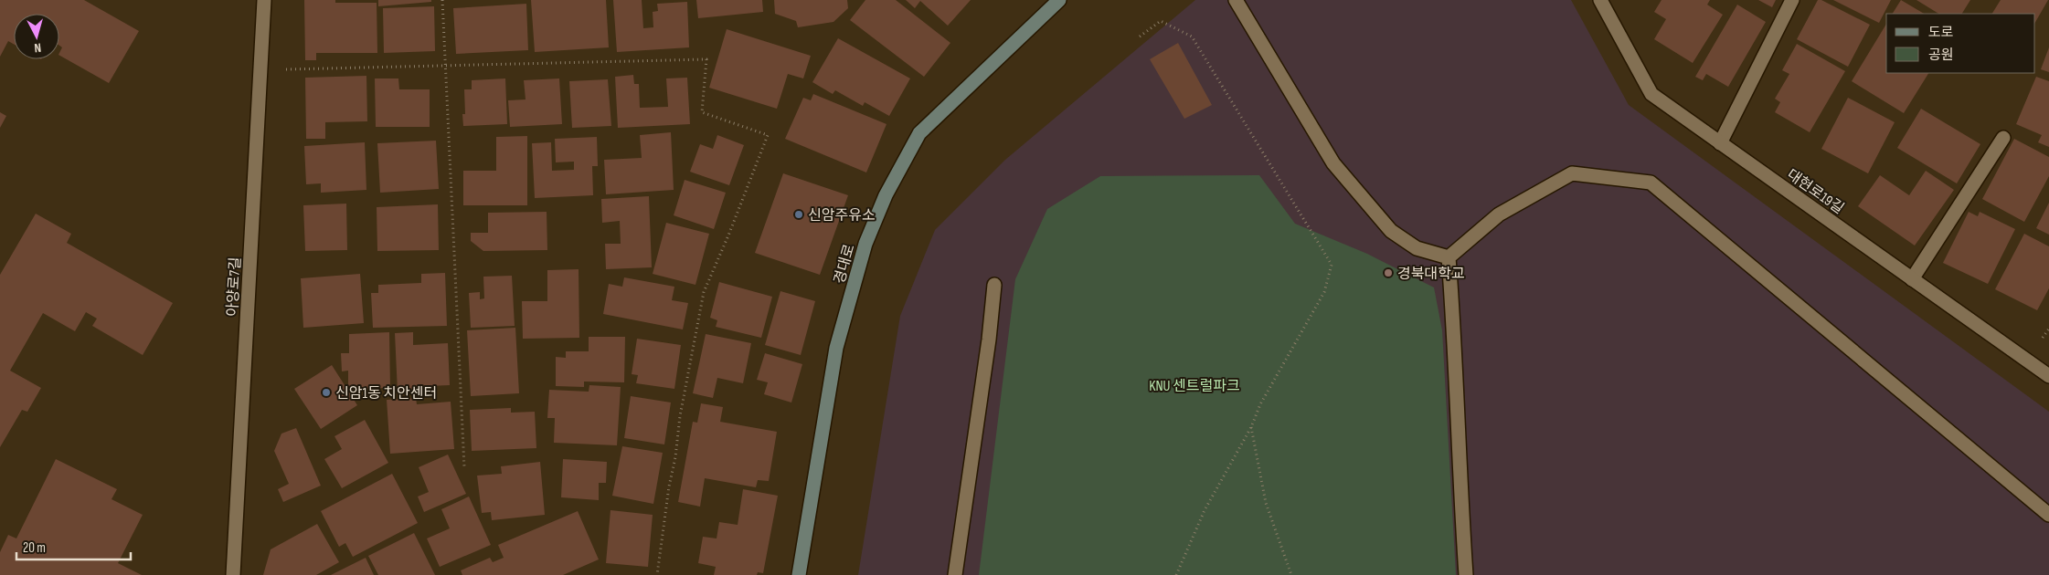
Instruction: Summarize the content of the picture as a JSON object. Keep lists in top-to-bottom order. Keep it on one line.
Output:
{"streets":{"main road":["경대로"],"street":["대현로19길","아양로7길"]},"parks":["KNU 센트럴파크"],"places":["신암주유소","경북대학교","신암1동 치안센터"],"legend":["도로","공원"],"scale_bar":"20 m","north":"bottom"}
